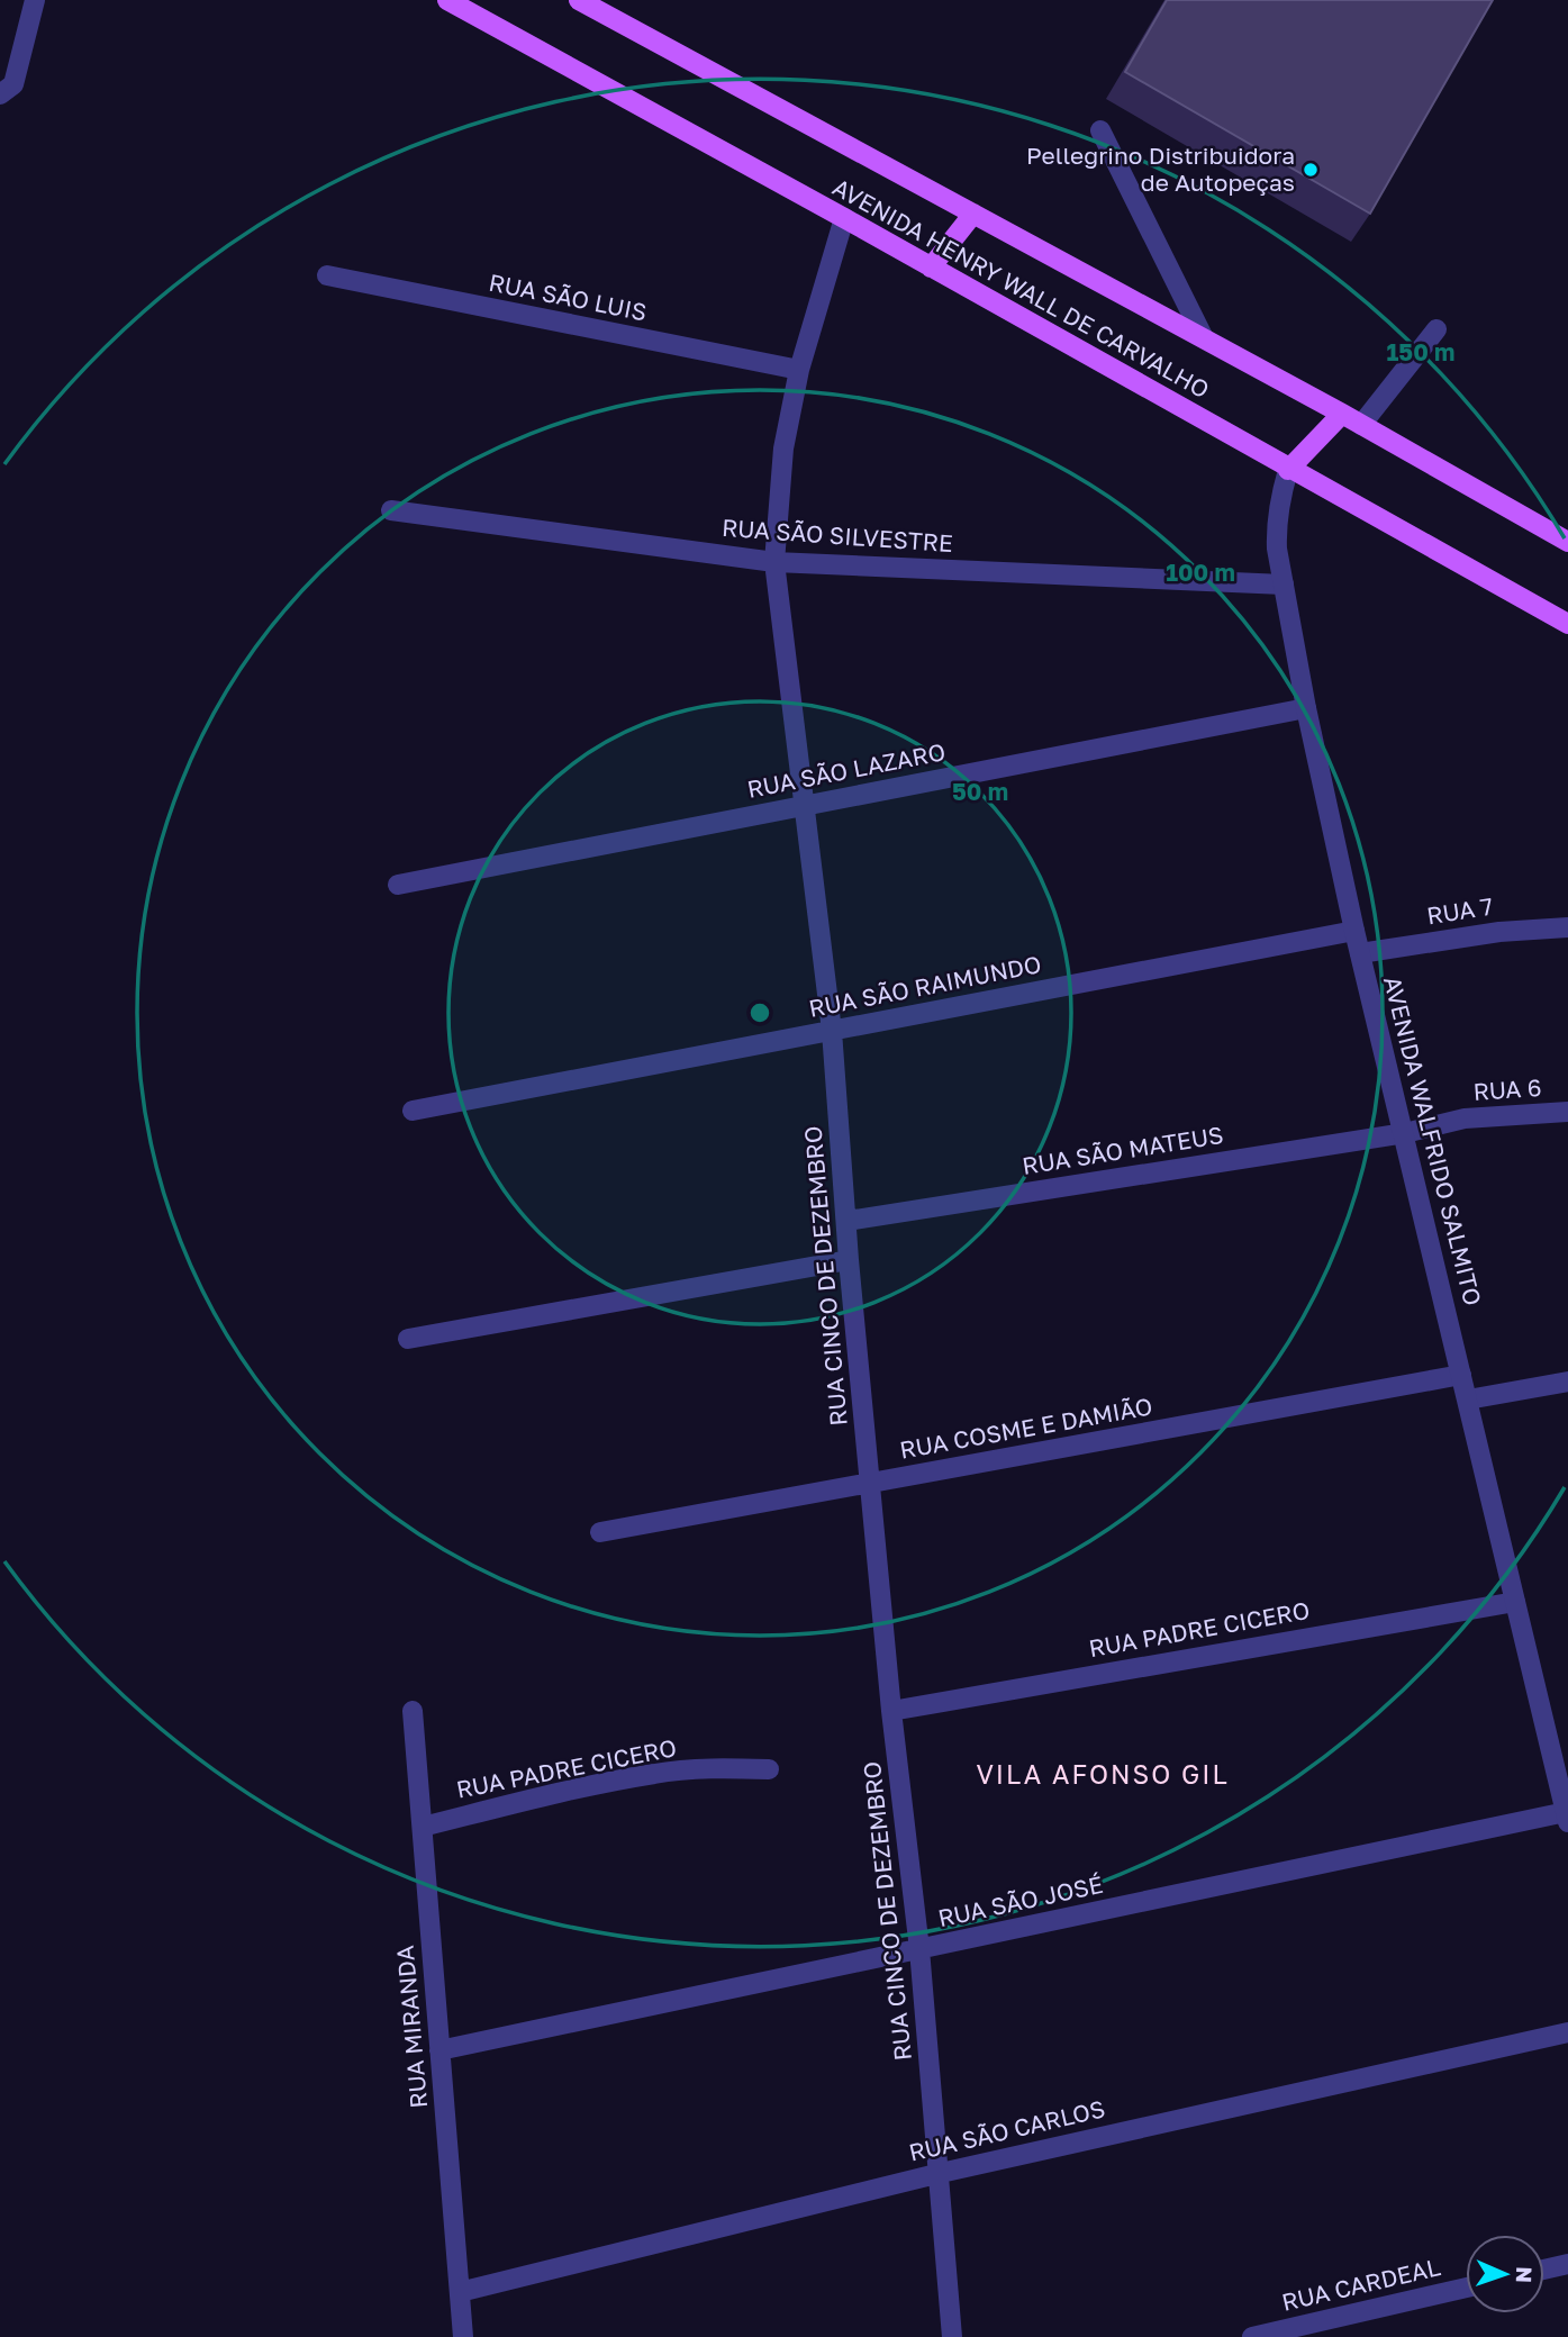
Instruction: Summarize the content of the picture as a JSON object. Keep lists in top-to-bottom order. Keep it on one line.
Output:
{"streets":{"main road":["AVENIDA HENRY WALL DE CARVALHO"],"street":["RUA SÃO LUIS","RUA SÃO SILVESTRE","RUA SÃO LAZARO","RUA 7","RUA SÃO RAIMUNDO","RUA 6","AVENIDA WALFRIDO SALMITO","RUA SÃO MATEUS","RUA CINCO DE DEZEMBRO","RUA COSME E DAMIÃO","RUA PADRE CICERO","RUA SÃO JOSÉ","RUA MIRANDA","RUA SÃO CARLOS","RUA CARDEAL"]},"crossings":[["AVENIDA HENRY WALL DE CARVALHO","AVENIDA WALFRIDO SALMITO"],["AVENIDA HENRY WALL DE CARVALHO","RUA CINCO DE DEZEMBRO"],["RUA SÃO LUIS","RUA CINCO DE DEZEMBRO"],["RUA SÃO SILVESTRE","AVENIDA WALFRIDO SALMITO"],["RUA SÃO SILVESTRE","RUA CINCO DE DEZEMBRO"],["RUA SÃO LAZARO","AVENIDA WALFRIDO SALMITO"],["RUA SÃO LAZARO","RUA CINCO DE DEZEMBRO"],["RUA 7","AVENIDA WALFRIDO SALMITO"],["RUA SÃO RAIMUNDO","AVENIDA WALFRIDO SALMITO"],["RUA SÃO RAIMUNDO","RUA CINCO DE DEZEMBRO"],["RUA 6","AVENIDA WALFRIDO SALMITO"],["RUA 6","RUA SÃO MATEUS"],["AVENIDA WALFRIDO SALMITO","RUA SÃO MATEUS"],["AVENIDA WALFRIDO SALMITO","RUA COSME E DAMIÃO"],["AVENIDA WALFRIDO SALMITO","RUA PADRE CICERO"],["AVENIDA WALFRIDO SALMITO","RUA SÃO JOSÉ"],["RUA SÃO MATEUS","RUA CINCO DE DEZEMBRO"],["RUA CINCO DE DEZEMBRO","RUA COSME E DAMIÃO"],["RUA CINCO DE DEZEMBRO","RUA PADRE CICERO"],["RUA CINCO DE DEZEMBRO","RUA SÃO JOSÉ"],["RUA CINCO DE DEZEMBRO","RUA SÃO CARLOS"],["RUA PADRE CICERO","RUA MIRANDA"],["RUA SÃO JOSÉ","RUA MIRANDA"],["RUA MIRANDA","RUA SÃO CARLOS"]],"districts":["VILA AFONSO GIL"],"places":["Pellegrino Distribuidora de Autopeças"],"north":"right","rings":["150 m","100 m","50 m"]}
